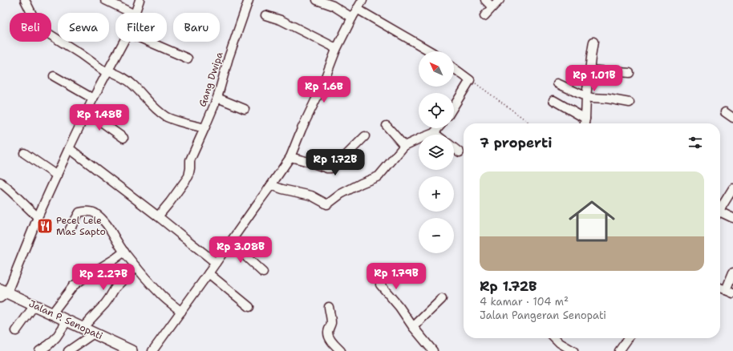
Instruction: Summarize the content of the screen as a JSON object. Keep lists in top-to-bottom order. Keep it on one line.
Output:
{"streets":{"main road":["Jalan P. Senopati"],"street":["Gang Dwipa"]},"places":{"restaurant":["Pecel Lele Mas Sapto"]},"north":"top left","page":{"chip":["Beli","Sewa","Filter","Baru"],"map_buttons":["+","−"],"price":["Rp 1.01B","Rp 1.6B","Rp 1.48B","Rp 1.72B","Rp 3.08B","Rp 1.79B","Rp 2.27B"],"heading":"7 properti","list":[{"name":"Rp 1.72B","note":"4 kamar · 104 m² · Jalan Pangeran Senopati"}]}}
